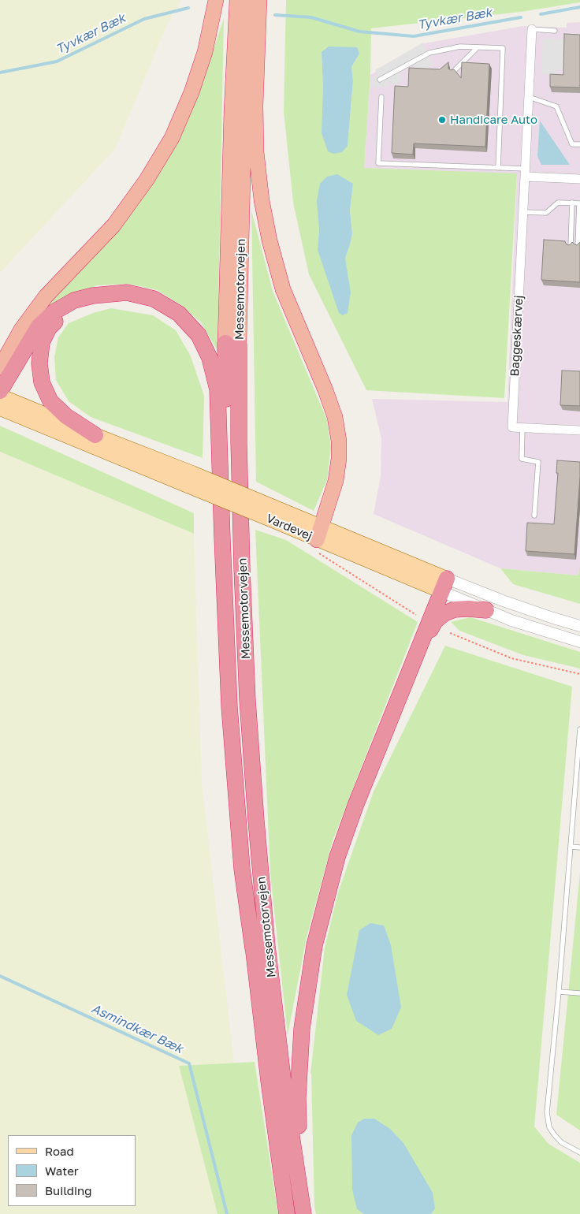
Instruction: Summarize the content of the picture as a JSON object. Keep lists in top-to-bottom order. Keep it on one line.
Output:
{"streets":{"highway":["Messemotorvejen"],"main road":["Vardevej"],"street":["Baggeskærvej"]},"water":["Tyvkær Bæk","Asmindkær Bæk"],"places":["Handicare Auto"],"legend":["Road","Water","Building"]}
